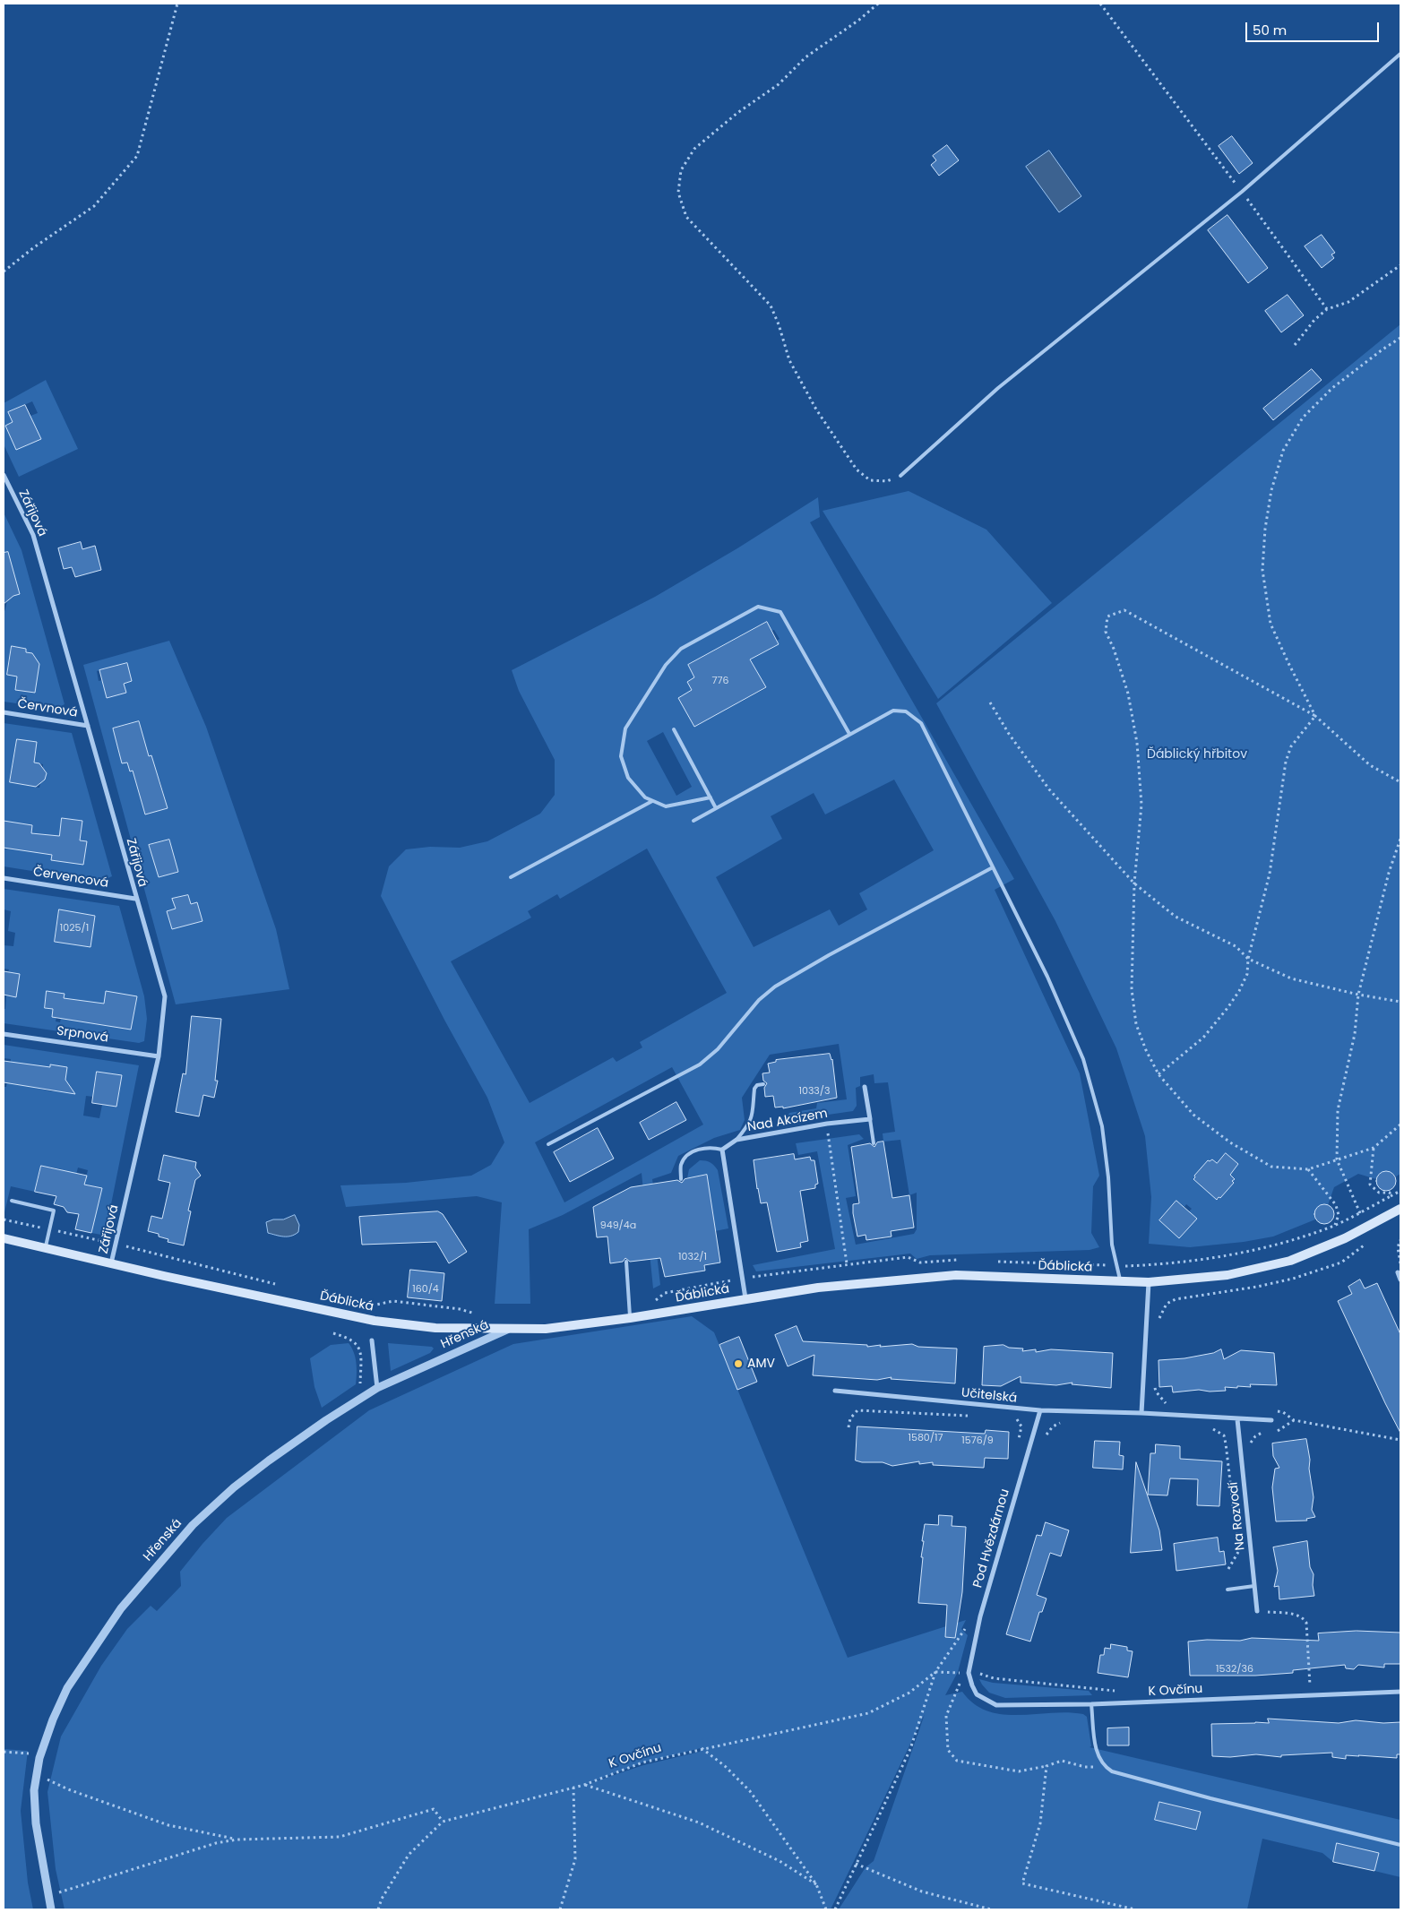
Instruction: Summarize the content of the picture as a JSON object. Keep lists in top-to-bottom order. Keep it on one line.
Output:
{"streets":{"main road":["Ďáblická"],"street":["Zářijová","Červnová","Červencová","Srpnová","Nad Akcízem","Hřenská","Učitelská","Na Rozvodí","Pod Hvězdárnou","K Ovčínu"]},"crossings":[["Zářijová","Červnová"],["Zářijová","Červencová"],["Zářijová","Srpnová"],["Zářijová","Ďáblická"],["Ďáblická","Hřenská"],["Učitelská","Na Rozvodí"],["Učitelská","Pod Hvězdárnou"],["Pod Hvězdárnou","K Ovčínu"]],"parks":["Ďáblický hřbitov"],"places":["AMV"],"house_numbers":["776","1025/1","1033/3","949/4a","1032/1","160/4","1580/17","1576/9","1532/36"],"scale_bar":"50 m"}
